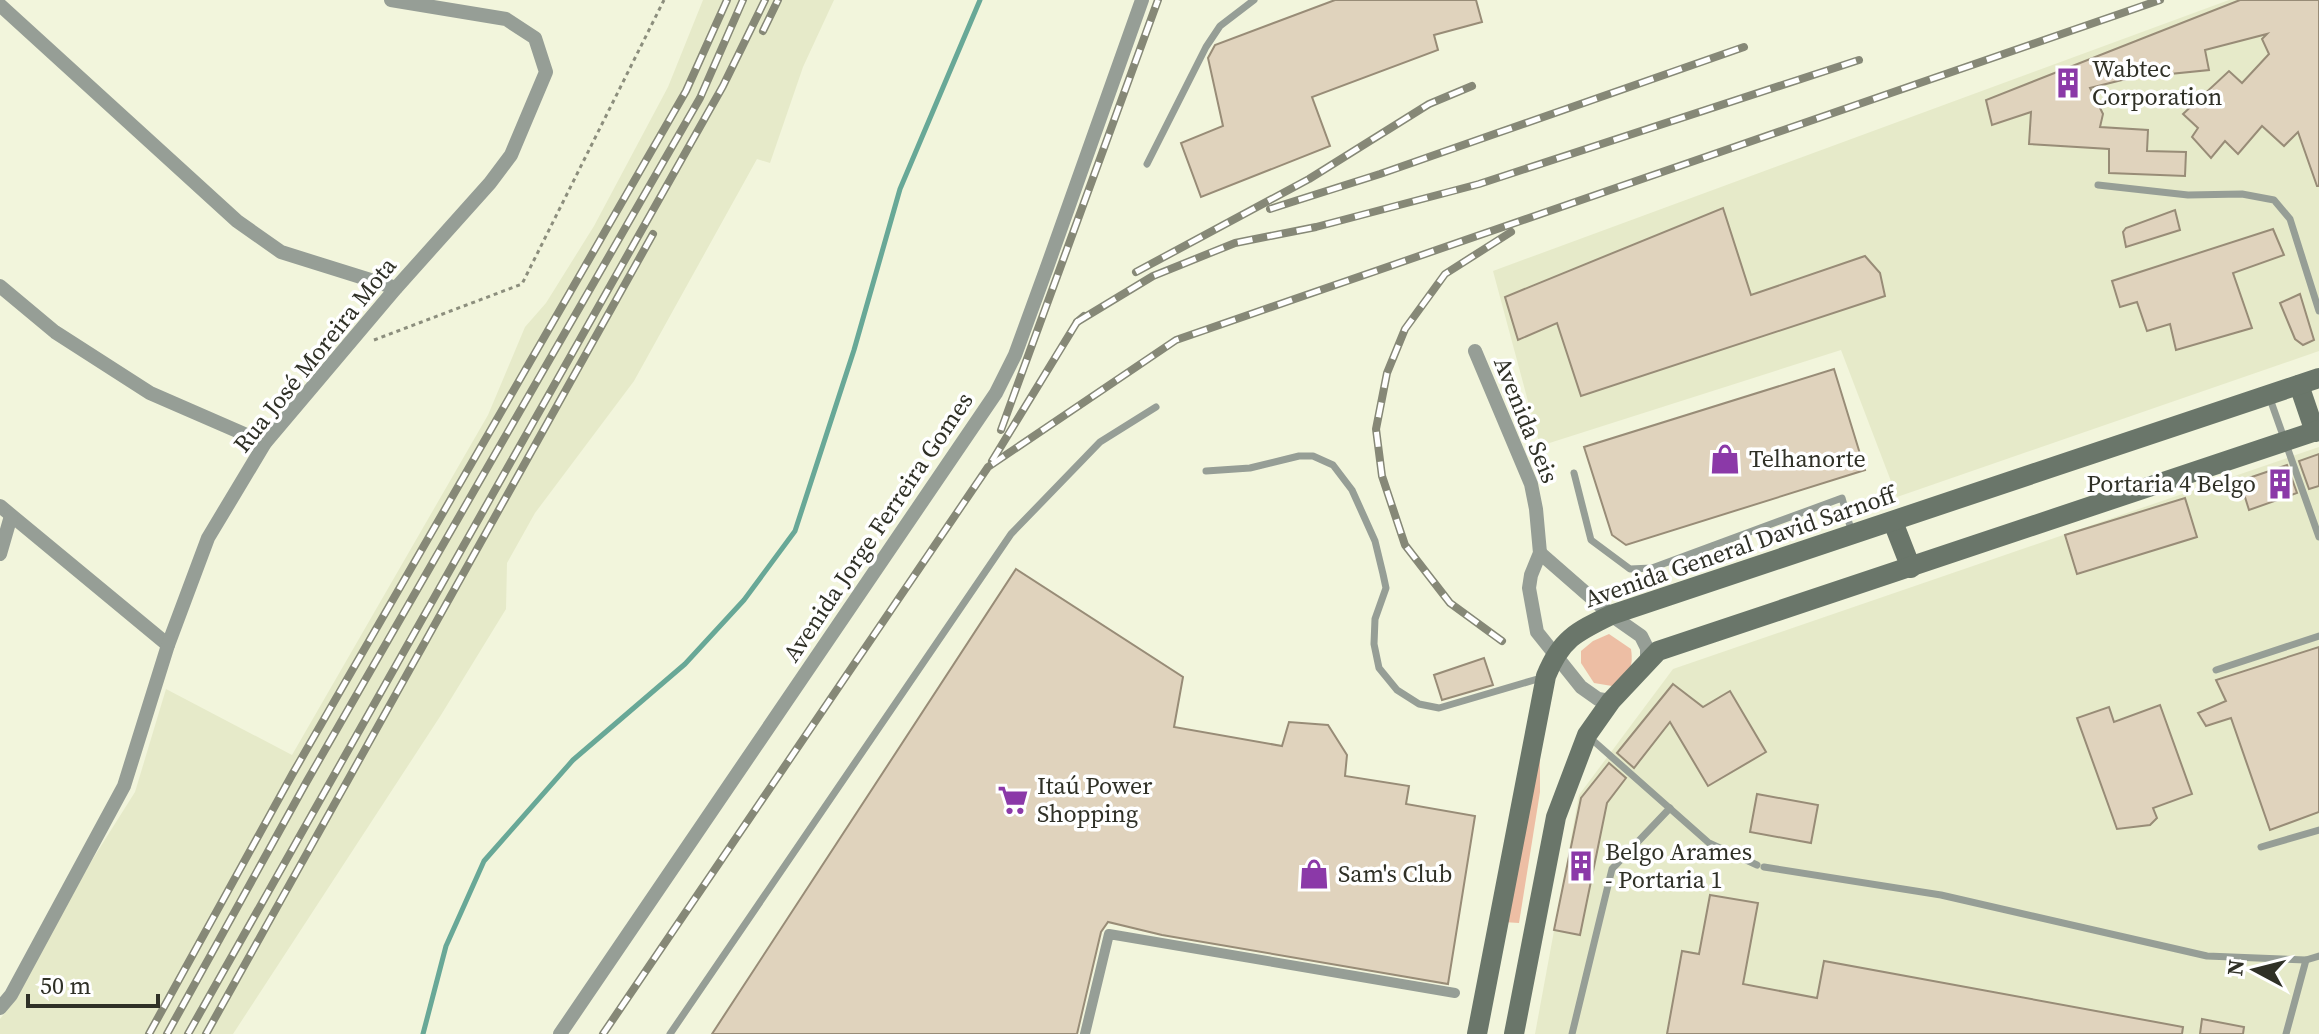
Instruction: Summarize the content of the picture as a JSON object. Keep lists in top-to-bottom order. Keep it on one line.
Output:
{"streets":{"main road":["Avenida General David Sarnoff"],"street":["Rua José Moreira Mota","Avenida Seis","Avenida Jorge Ferreira Gomes"]},"crossings":[["Avenida Seis","Avenida General David Sarnoff"]],"places":{"building":["Wabtec Corporation","Portaria 4 Belgo","Belgo Arames - Portaria 1"],"shop":["Telhanorte","Sam's Club"],"supermarket":["Itaú Power Shopping"]},"scale_bar":"50 m","north":"left"}
